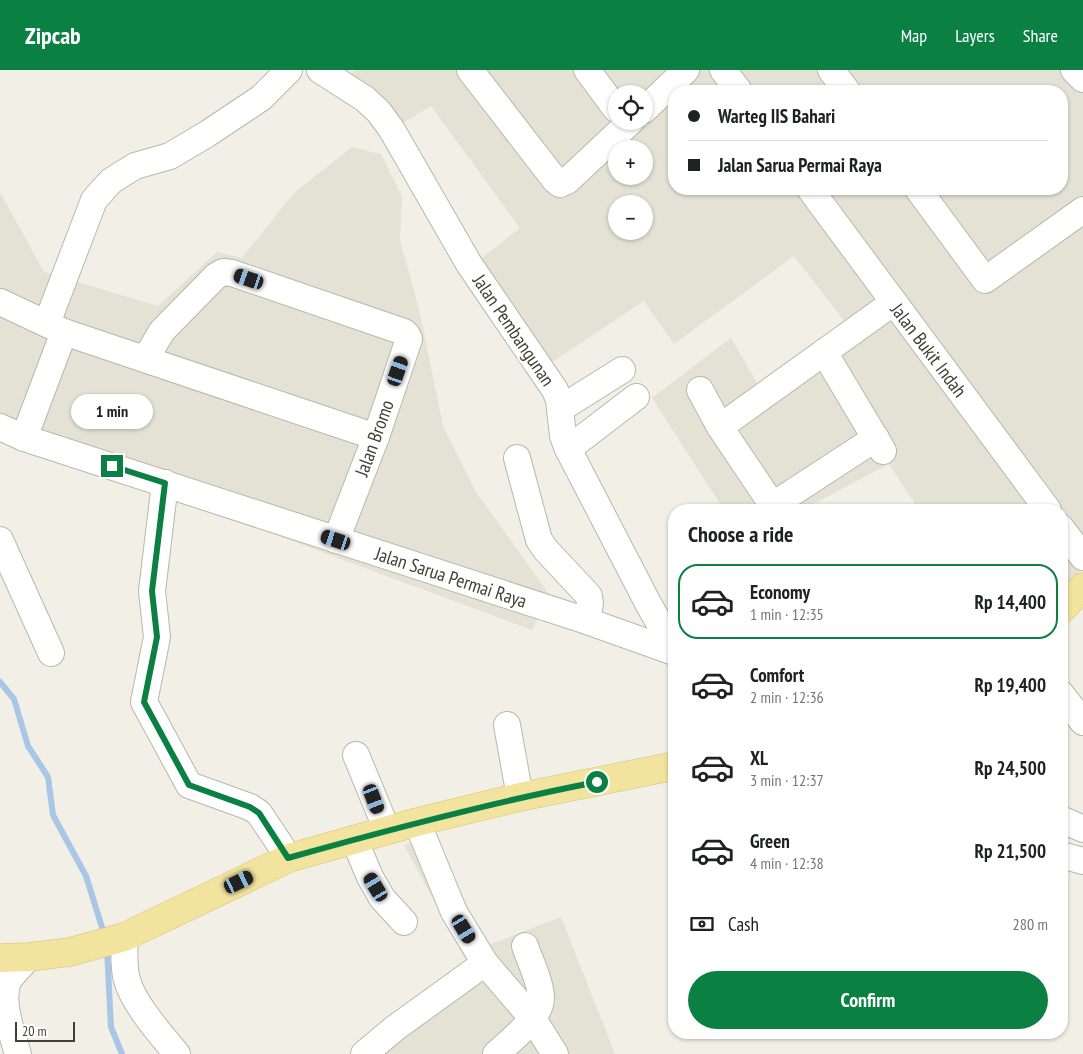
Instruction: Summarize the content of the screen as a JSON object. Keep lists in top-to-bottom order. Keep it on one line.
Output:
{"streets":{"street":["Jalan Pembangunan","Jalan Bukit Indah","Jalan Bromo","Jalan Sarua Permai Raya"]},"crossings":[["Jalan Bromo","Jalan Sarua Permai Raya"]],"scale_bar":"20 m","page":{"header":"Zipcab","nav":["Map","Layers","Share"],"map_buttons":["+","−"],"banner":["Warteg IIS Bahari","Jalan Sarua Permai Raya"],"bubble":"1 min","heading":"Choose a ride","list":[{"name":"Economy","note":"1 min · 12:35","value":"Rp 14,400"},{"name":"Comfort","note":"2 min · 12:36","value":"Rp 19,400"},{"name":"XL","note":"3 min · 12:37","value":"Rp 24,500"},{"name":"Green","note":"4 min · 12:38","value":"Rp 21,500"}],"pay":["Cash","280 m"],"buttons":"Confirm","scale":"20 m"}}
